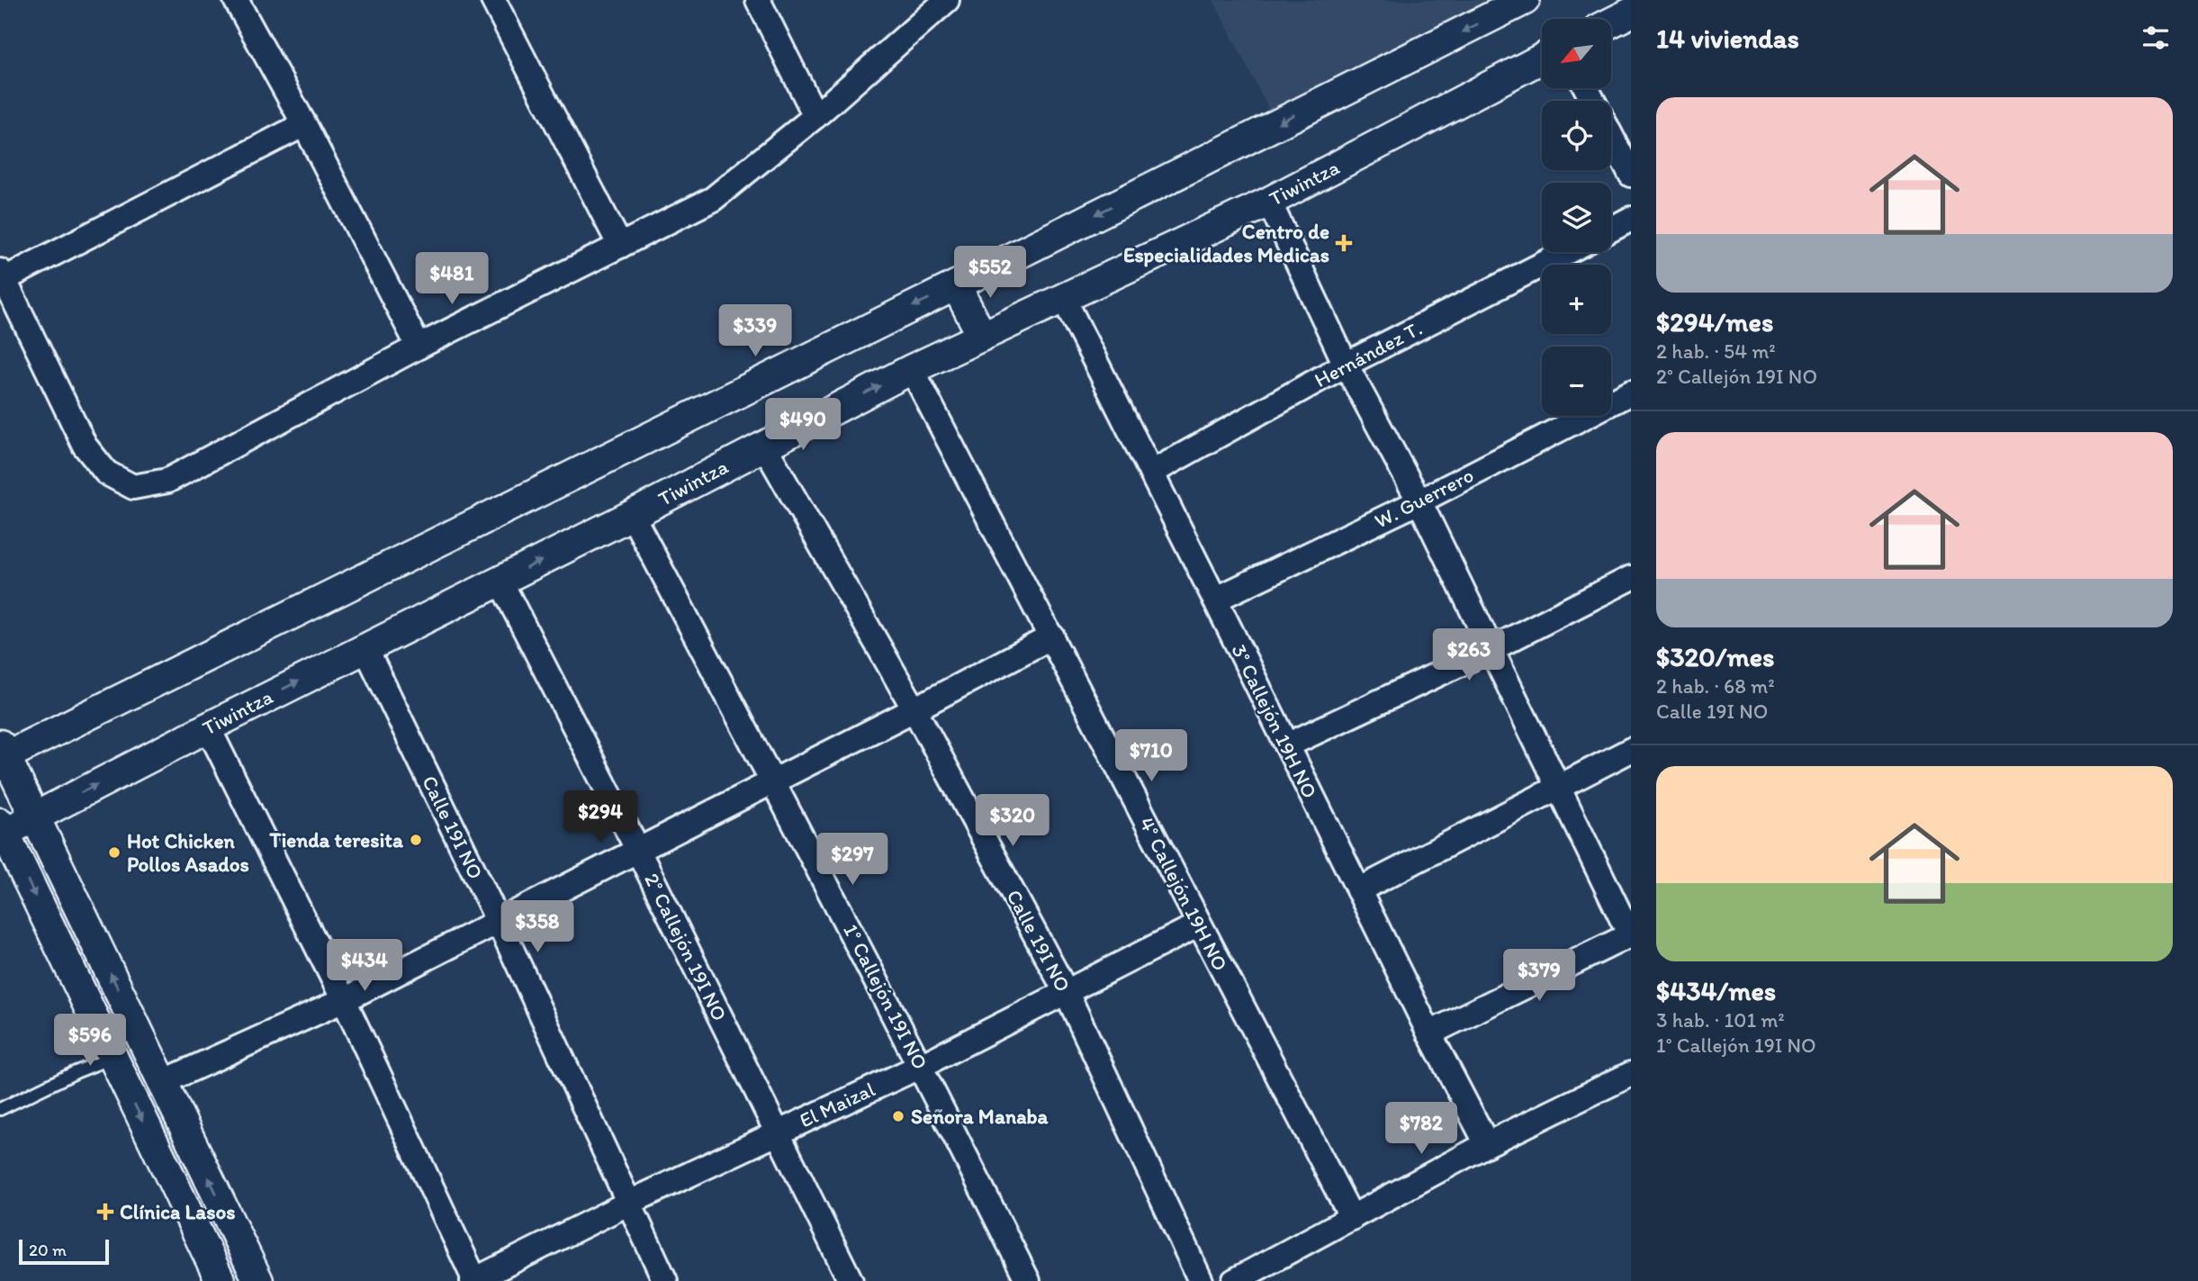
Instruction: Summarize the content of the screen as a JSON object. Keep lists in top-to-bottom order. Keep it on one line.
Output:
{"streets":{"street":["Tiwintza","Hernández T.","W. Guerrero","3° Callejón 19H NO","Calle 19I NO","4° Callejón 19H NO","2° Callejón 19I NO","1° Callejón 19I NO","El Maizal"]},"crossings":[["Tiwintza","3° Callejón 19H NO"],["Tiwintza","Calle 19I NO"],["Tiwintza","4° Callejón 19H NO"],["Tiwintza","2° Callejón 19I NO"],["Tiwintza","1° Callejón 19I NO"],["Hernández T.","3° Callejón 19H NO"],["W. Guerrero","3° Callejón 19H NO"],["Calle 19I NO","El Maizal"],["4° Callejón 19H NO","El Maizal"],["2° Callejón 19I NO","El Maizal"],["1° Callejón 19I NO","El Maizal"]],"places":{"health":["Centro de Especialidades Medicas","Clínica Lasos"],"other":["Tienda teresita","Hot Chicken Pollos Asados","Señora Manaba"]},"scale_bar":"20 m","north":"bottom left","page":{"heading":"14 viviendas","map_buttons":["+","−"],"list":[{"name":"$294/mes","note":"2 hab. · 54 m² · 2° Callejón 19I NO"},{"name":"$320/mes","note":"2 hab. · 68 m² · Calle 19I NO"},{"name":"$434/mes","note":"3 hab. · 101 m² · 1° Callejón 19I NO"}],"price":["$552","$481","$339","$490","$263","$710","$294","$320","$297","$358","$434","$379","$596","$782"],"scale":"20 m"}}
